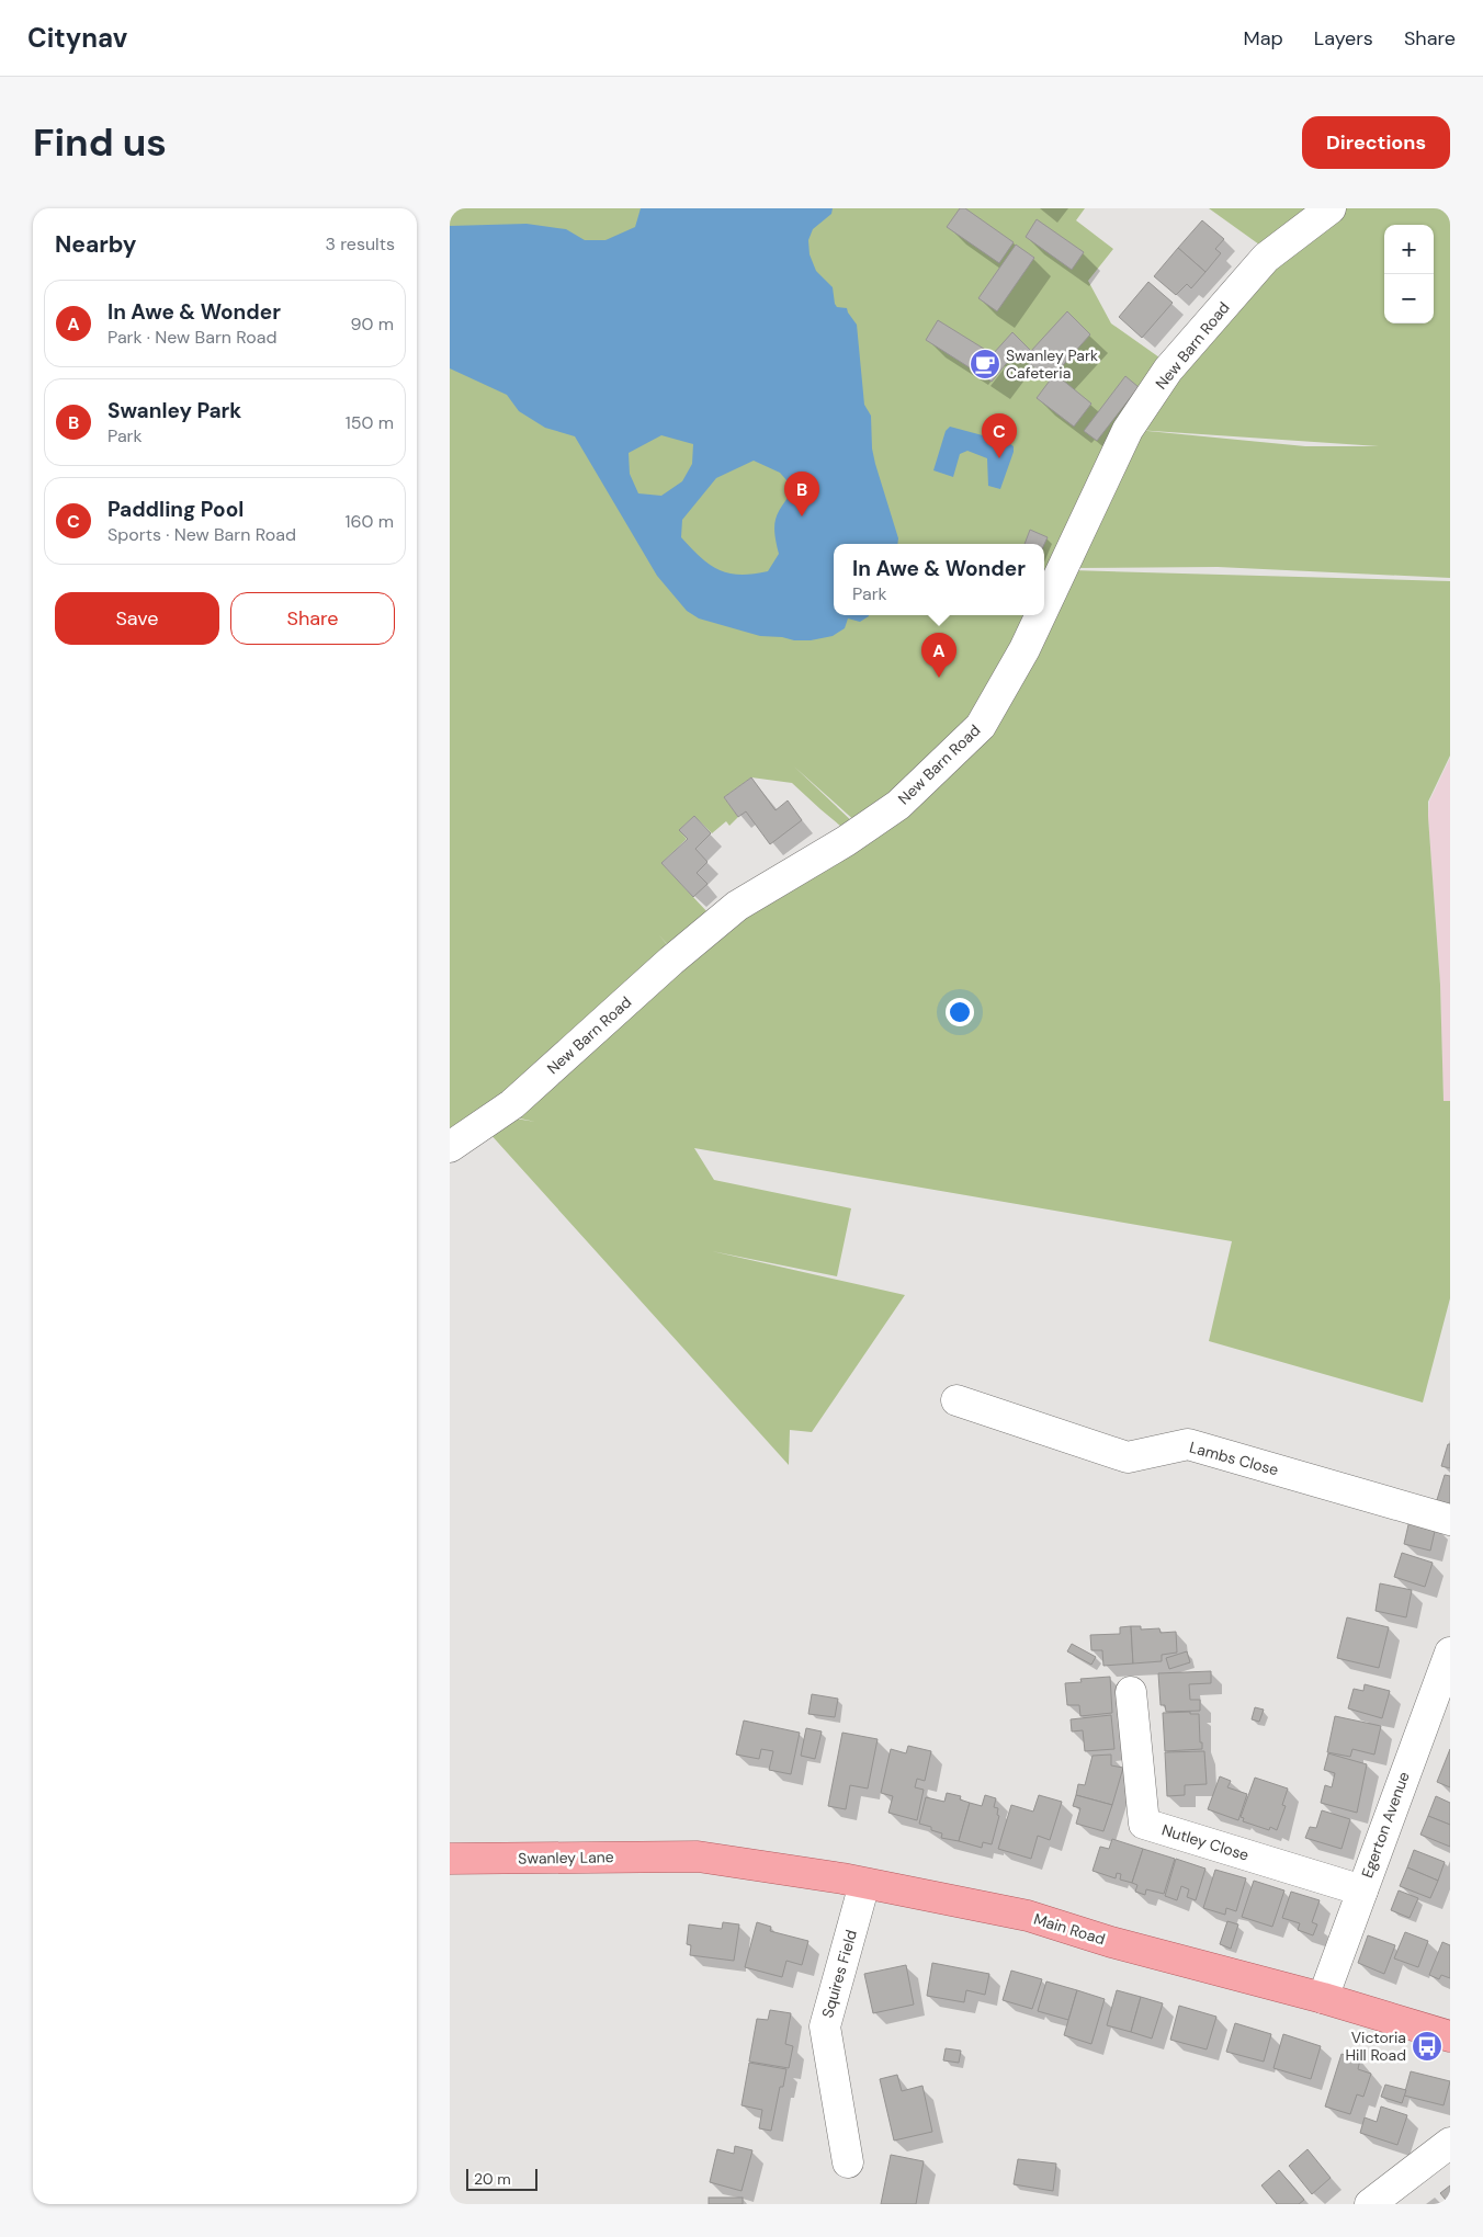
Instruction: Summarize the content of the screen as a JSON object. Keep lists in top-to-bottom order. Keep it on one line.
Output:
{"streets":{"main road":["Swanley Lane","Main Road"],"street":["New Barn Road","Lambs Close","Egerton Avenue","Nutley Close","Squires Field"]},"crossings":[["Egerton Avenue","Nutley Close"],["Egerton Avenue","Main Road"],["Swanley Lane","Main Road"],["Main Road","Squires Field"]],"places":{"cafe":["Swanley Park Cafeteria"],"bus stop":["Victoria Hill Road"]},"scale_bar":"20 m","page":{"header":"Citynav","nav":["Map","Layers","Share"],"buttons":["Directions",["Save","Share"]],"title":"Find us","heading":["Nearby","3 results"],"map_buttons":["+","−"],"list":[{"mark":"A","name":"In Awe & Wonder","note":"Park · New Barn Road","value":"90 m"},{"mark":"B","name":"Swanley Park","note":"Park","value":"150 m"},{"mark":"C","name":"Paddling Pool","note":"Sports · New Barn Road","value":"160 m"}],"pins":["C","B","A"],"popup":["In Awe & Wonder","Park"],"scale":"20 m"}}
